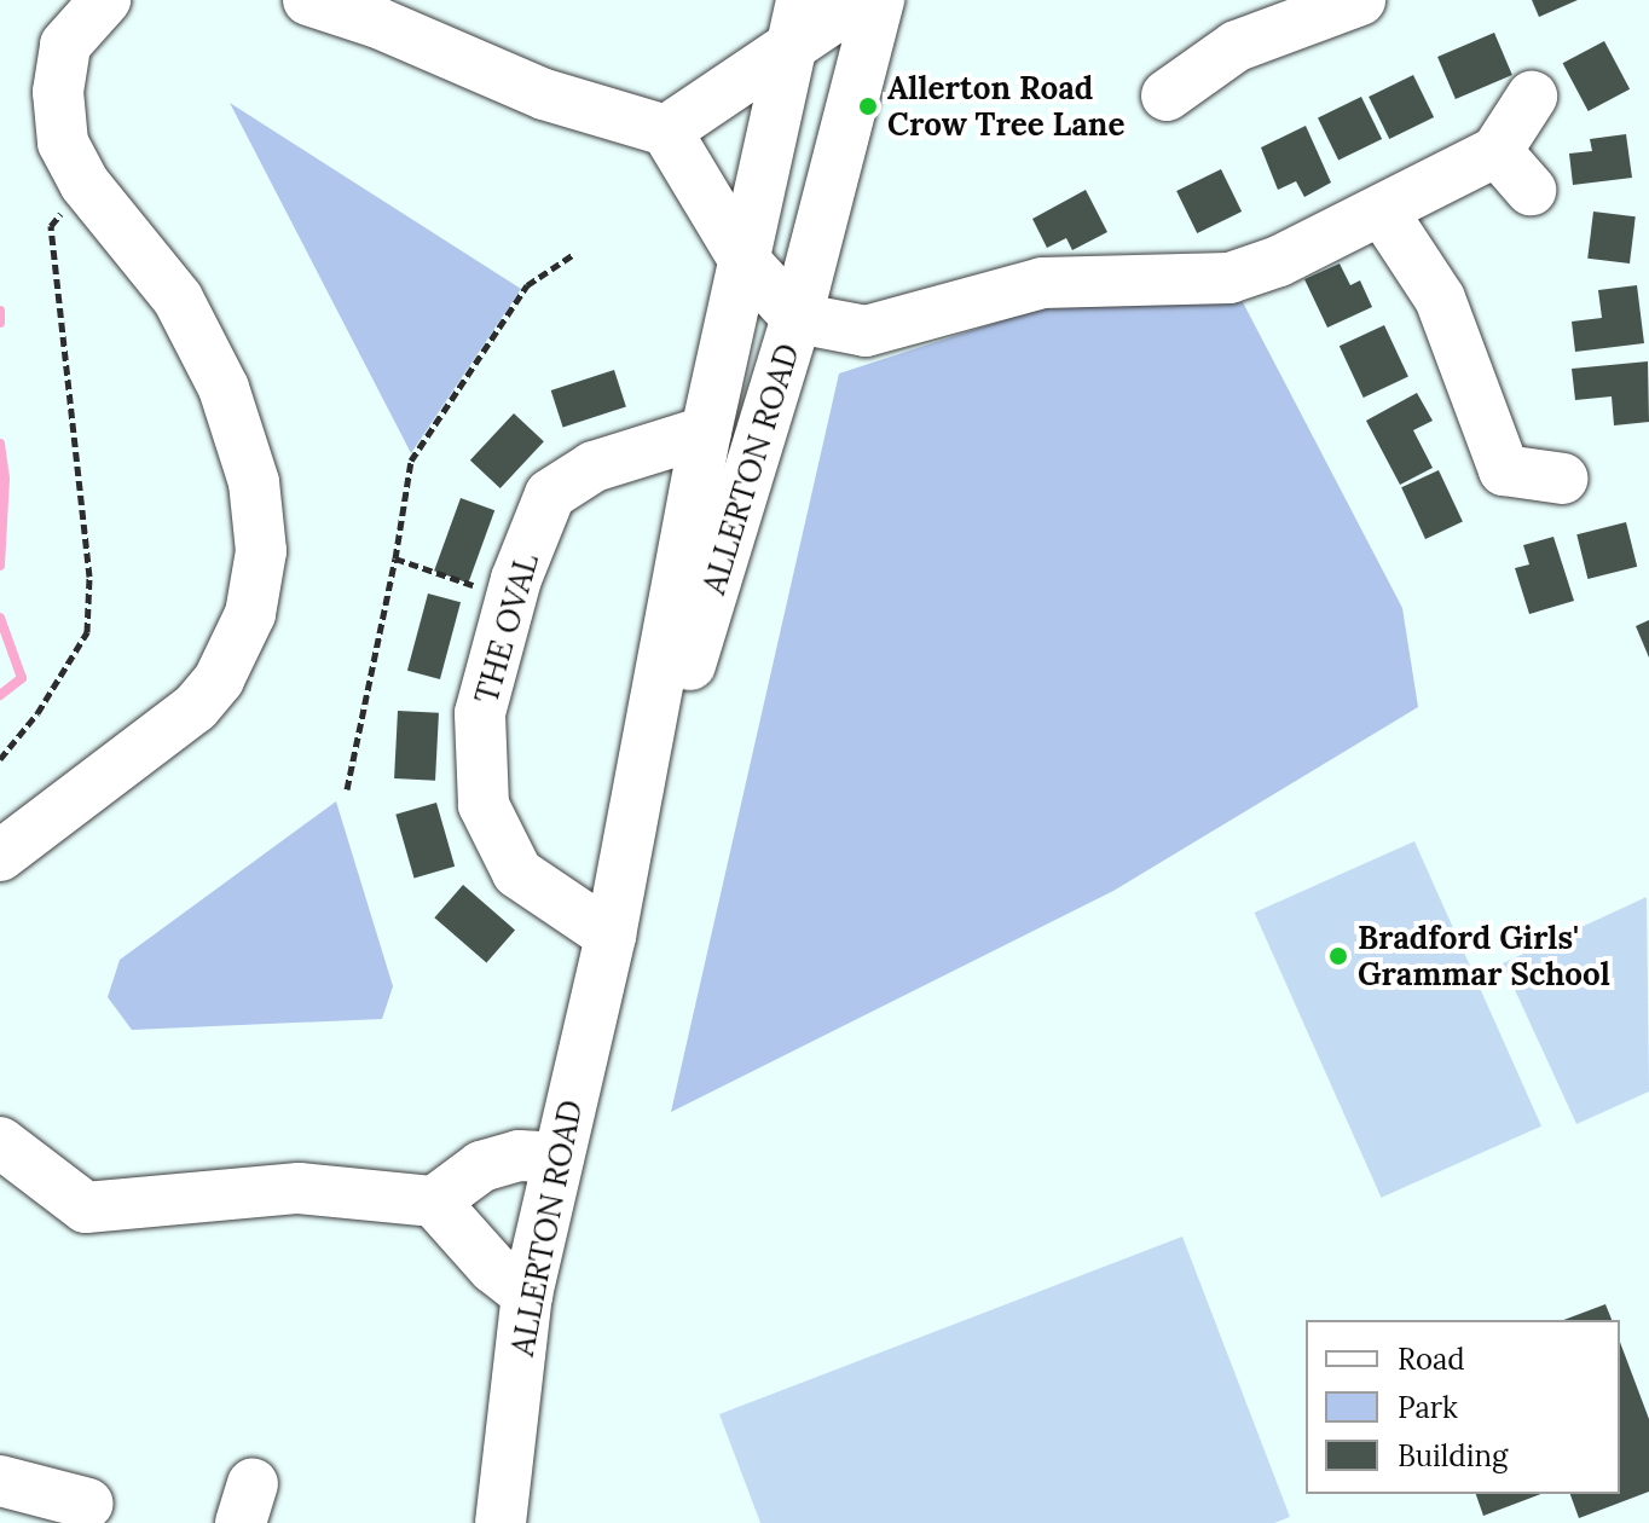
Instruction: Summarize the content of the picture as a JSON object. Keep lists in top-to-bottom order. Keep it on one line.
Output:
{"streets":{"street":["ALLERTON ROAD","THE OVAL"]},"crossings":[["ALLERTON ROAD","THE OVAL"]],"places":["Allerton Road Crow Tree Lane","Bradford Girls' Grammar School"],"legend":["Road","Park","Building"]}
